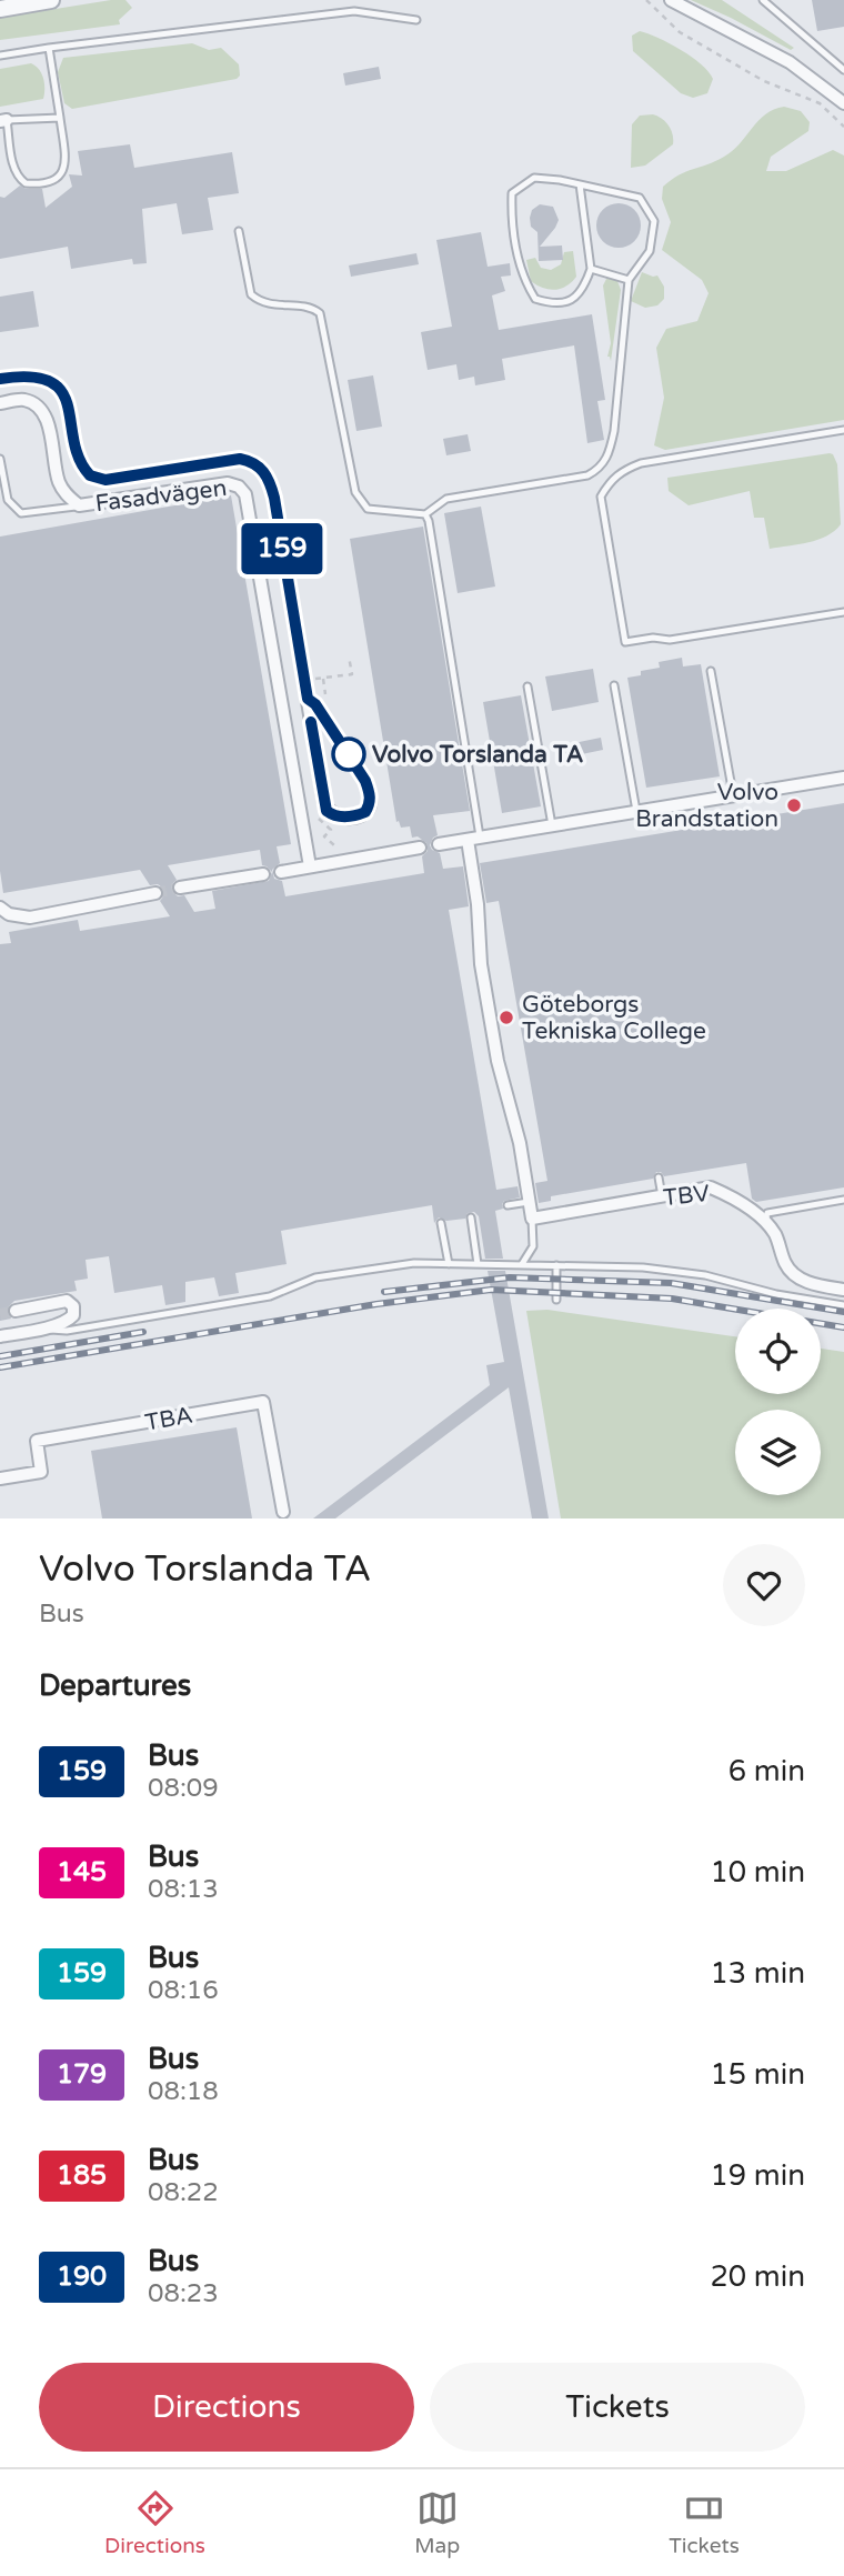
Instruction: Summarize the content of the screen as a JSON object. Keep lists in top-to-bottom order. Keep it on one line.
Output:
{"streets":{"street":["Fasadvägen","TBV","TBA"]},"places":["Volvo Torslanda TA","Volvo Brandstation","Göteborgs Tekniska College"],"lines":["bus line 159"],"page":{"on_map":"159","heading":[["Volvo Torslanda TA","Bus"],"Departures"],"list":[{"mark":"159","name":"Bus","note":"08:09","value":"6 min"},{"mark":"145","name":"Bus","note":"08:13","value":"10 min"},{"mark":"159","name":"Bus","note":"08:16","value":"13 min"},{"mark":"179","name":"Bus","note":"08:18","value":"15 min"},{"mark":"185","name":"Bus","note":"08:22","value":"19 min"},{"mark":"190","name":"Bus","note":"08:23","value":"20 min"}],"buttons":["Directions","Tickets"],"tabs":["Directions","Map","Tickets"]}}
